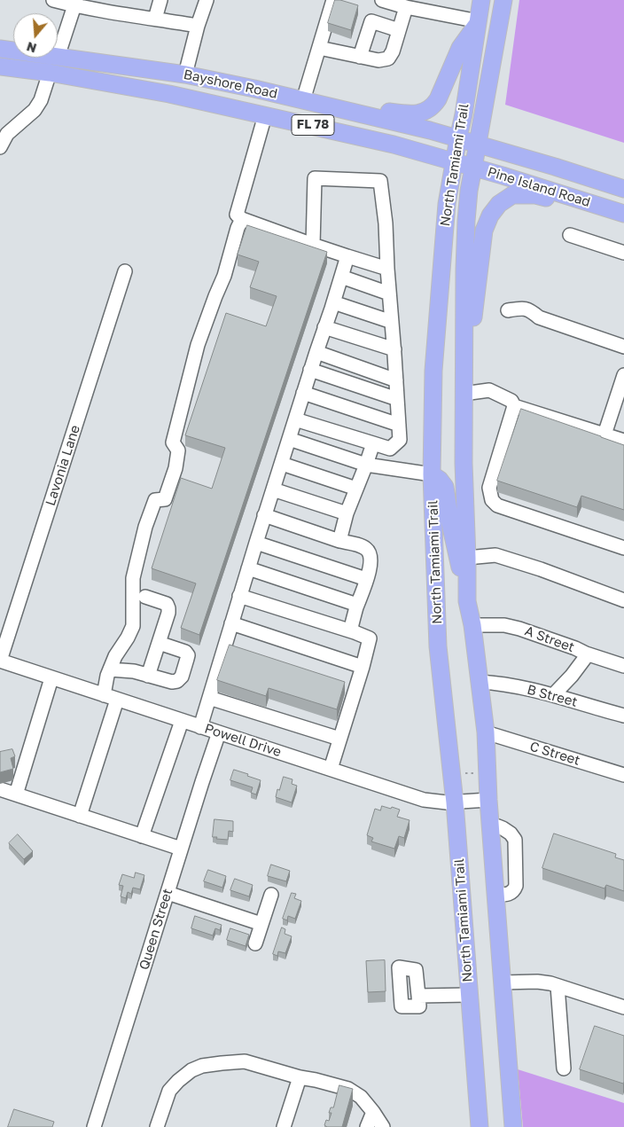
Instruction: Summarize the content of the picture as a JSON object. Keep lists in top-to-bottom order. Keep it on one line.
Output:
{"streets":{"main road":["Bayshore Road","FL 78","North Tamiami Trail","Pine Island Road"],"street":["Lavonia Lane","A Street","B Street","Powell Drive","C Street","Queen Street"]},"crossings":[["Bayshore Road","North Tamiami Trail"],["Bayshore Road","Pine Island Road"],["North Tamiami Trail","Pine Island Road"],["North Tamiami Trail","A Street"],["North Tamiami Trail","B Street"],["North Tamiami Trail","Powell Drive"],["North Tamiami Trail","C Street"],["Lavonia Lane","Powell Drive"],["Powell Drive","Queen Street"]],"north":"bottom"}
